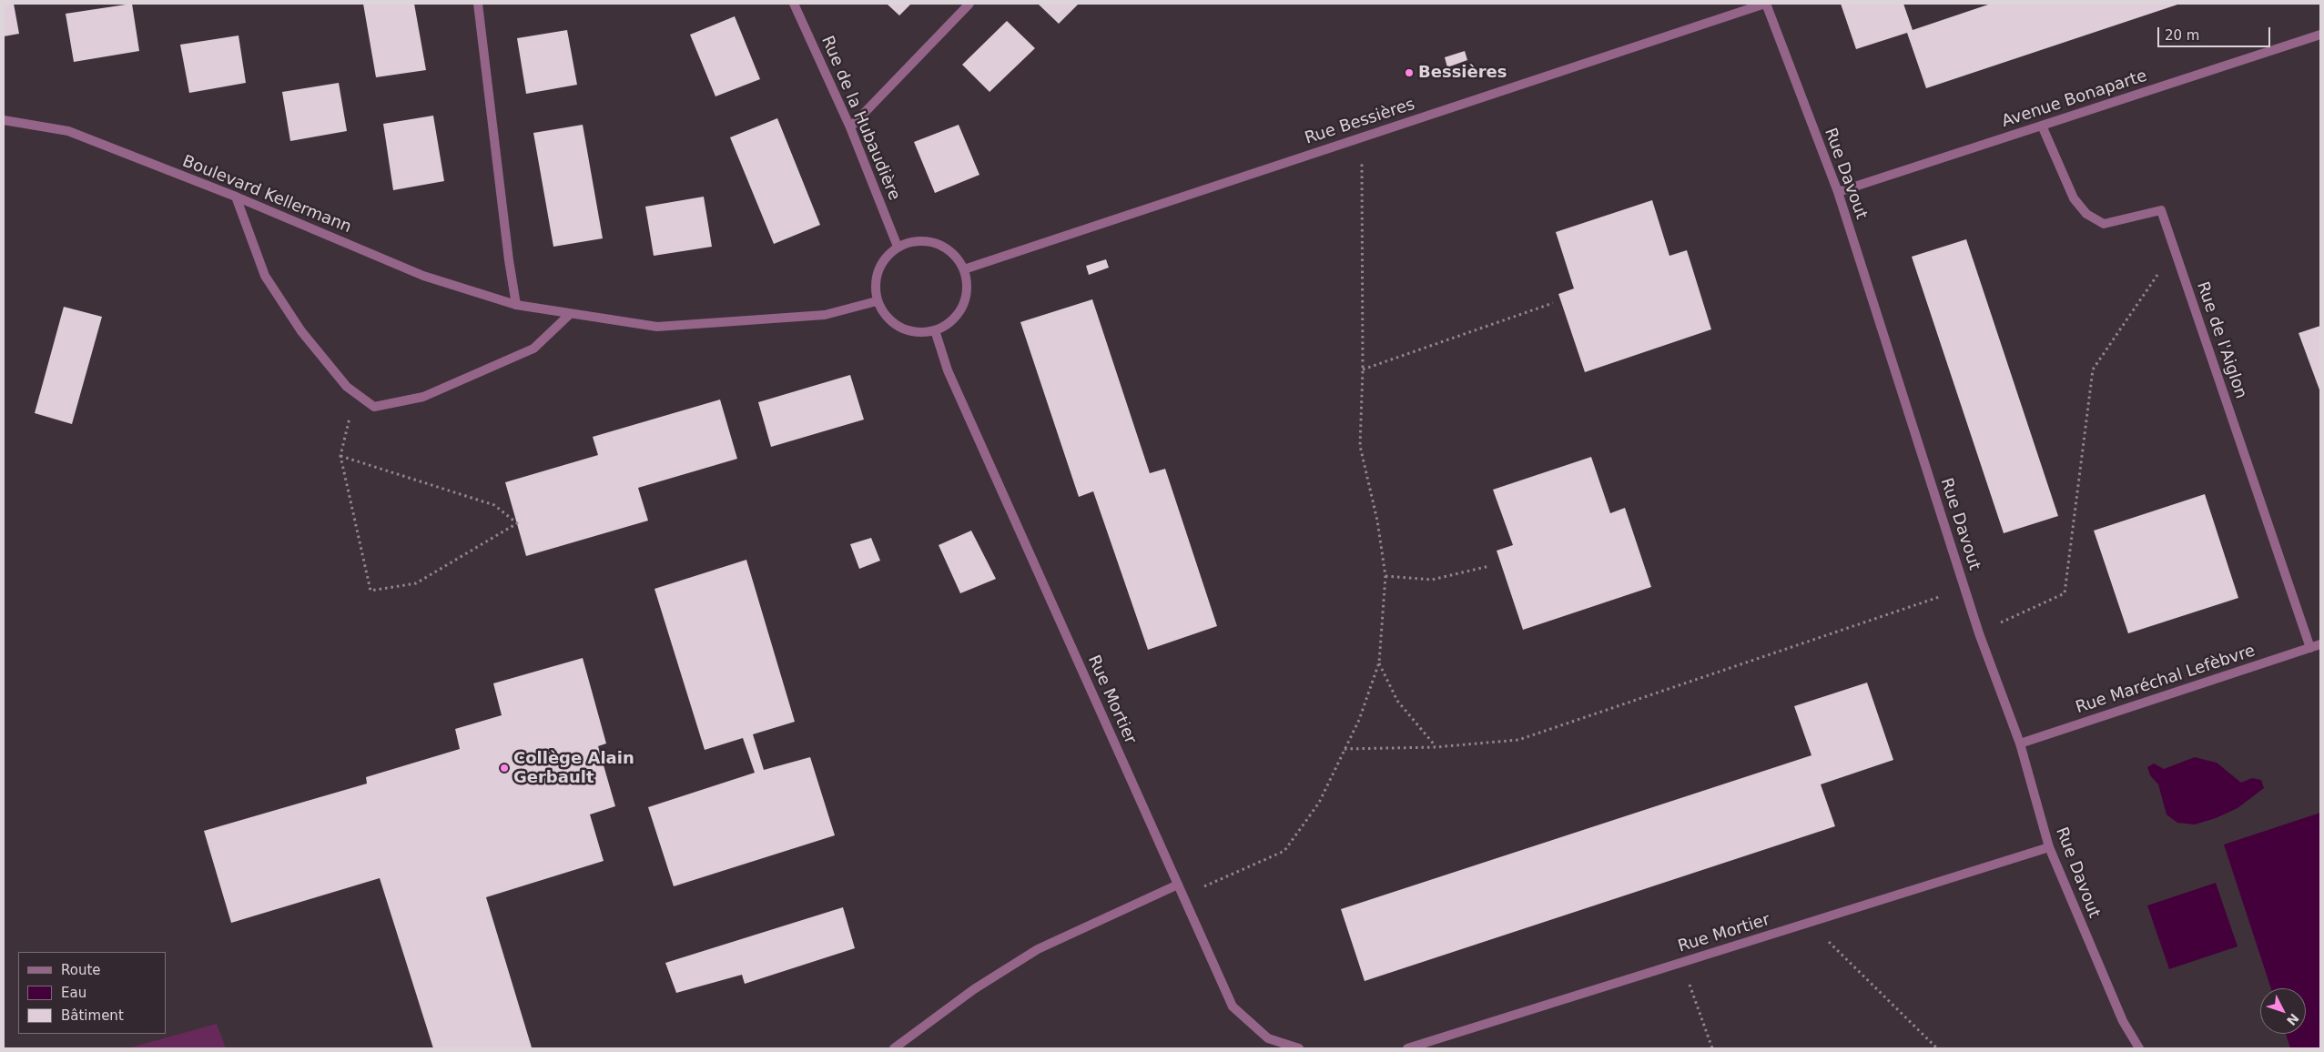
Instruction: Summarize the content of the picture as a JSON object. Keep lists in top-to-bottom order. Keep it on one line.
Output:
{"streets":{"street":["Avenue Bonaparte","Rue de la Hubaudière","Rue Bessières","Rue Davout","Boulevard Kellermann","Rue de l'Aiglon","Rue Maréchal Lefèbvre","Rue Mortier"]},"crossings":[["Avenue Bonaparte","Rue Davout"],["Avenue Bonaparte","Rue de l'Aiglon"],["Rue de la Hubaudière","Rue Bessières"],["Rue de la Hubaudière","Boulevard Kellermann"],["Rue de la Hubaudière","Rue Mortier"],["Rue Bessières","Rue Davout"],["Rue Bessières","Boulevard Kellermann"],["Rue Bessières","Rue Mortier"],["Rue Davout","Rue Maréchal Lefèbvre"],["Rue Davout","Rue Mortier"],["Boulevard Kellermann","Rue Mortier"],["Rue de l'Aiglon","Rue Maréchal Lefèbvre"]],"places":["Bessières","Collège Alain Gerbault"],"legend":["Route","Eau","Bâtiment"],"scale_bar":"20 m","north":"bottom right"}
